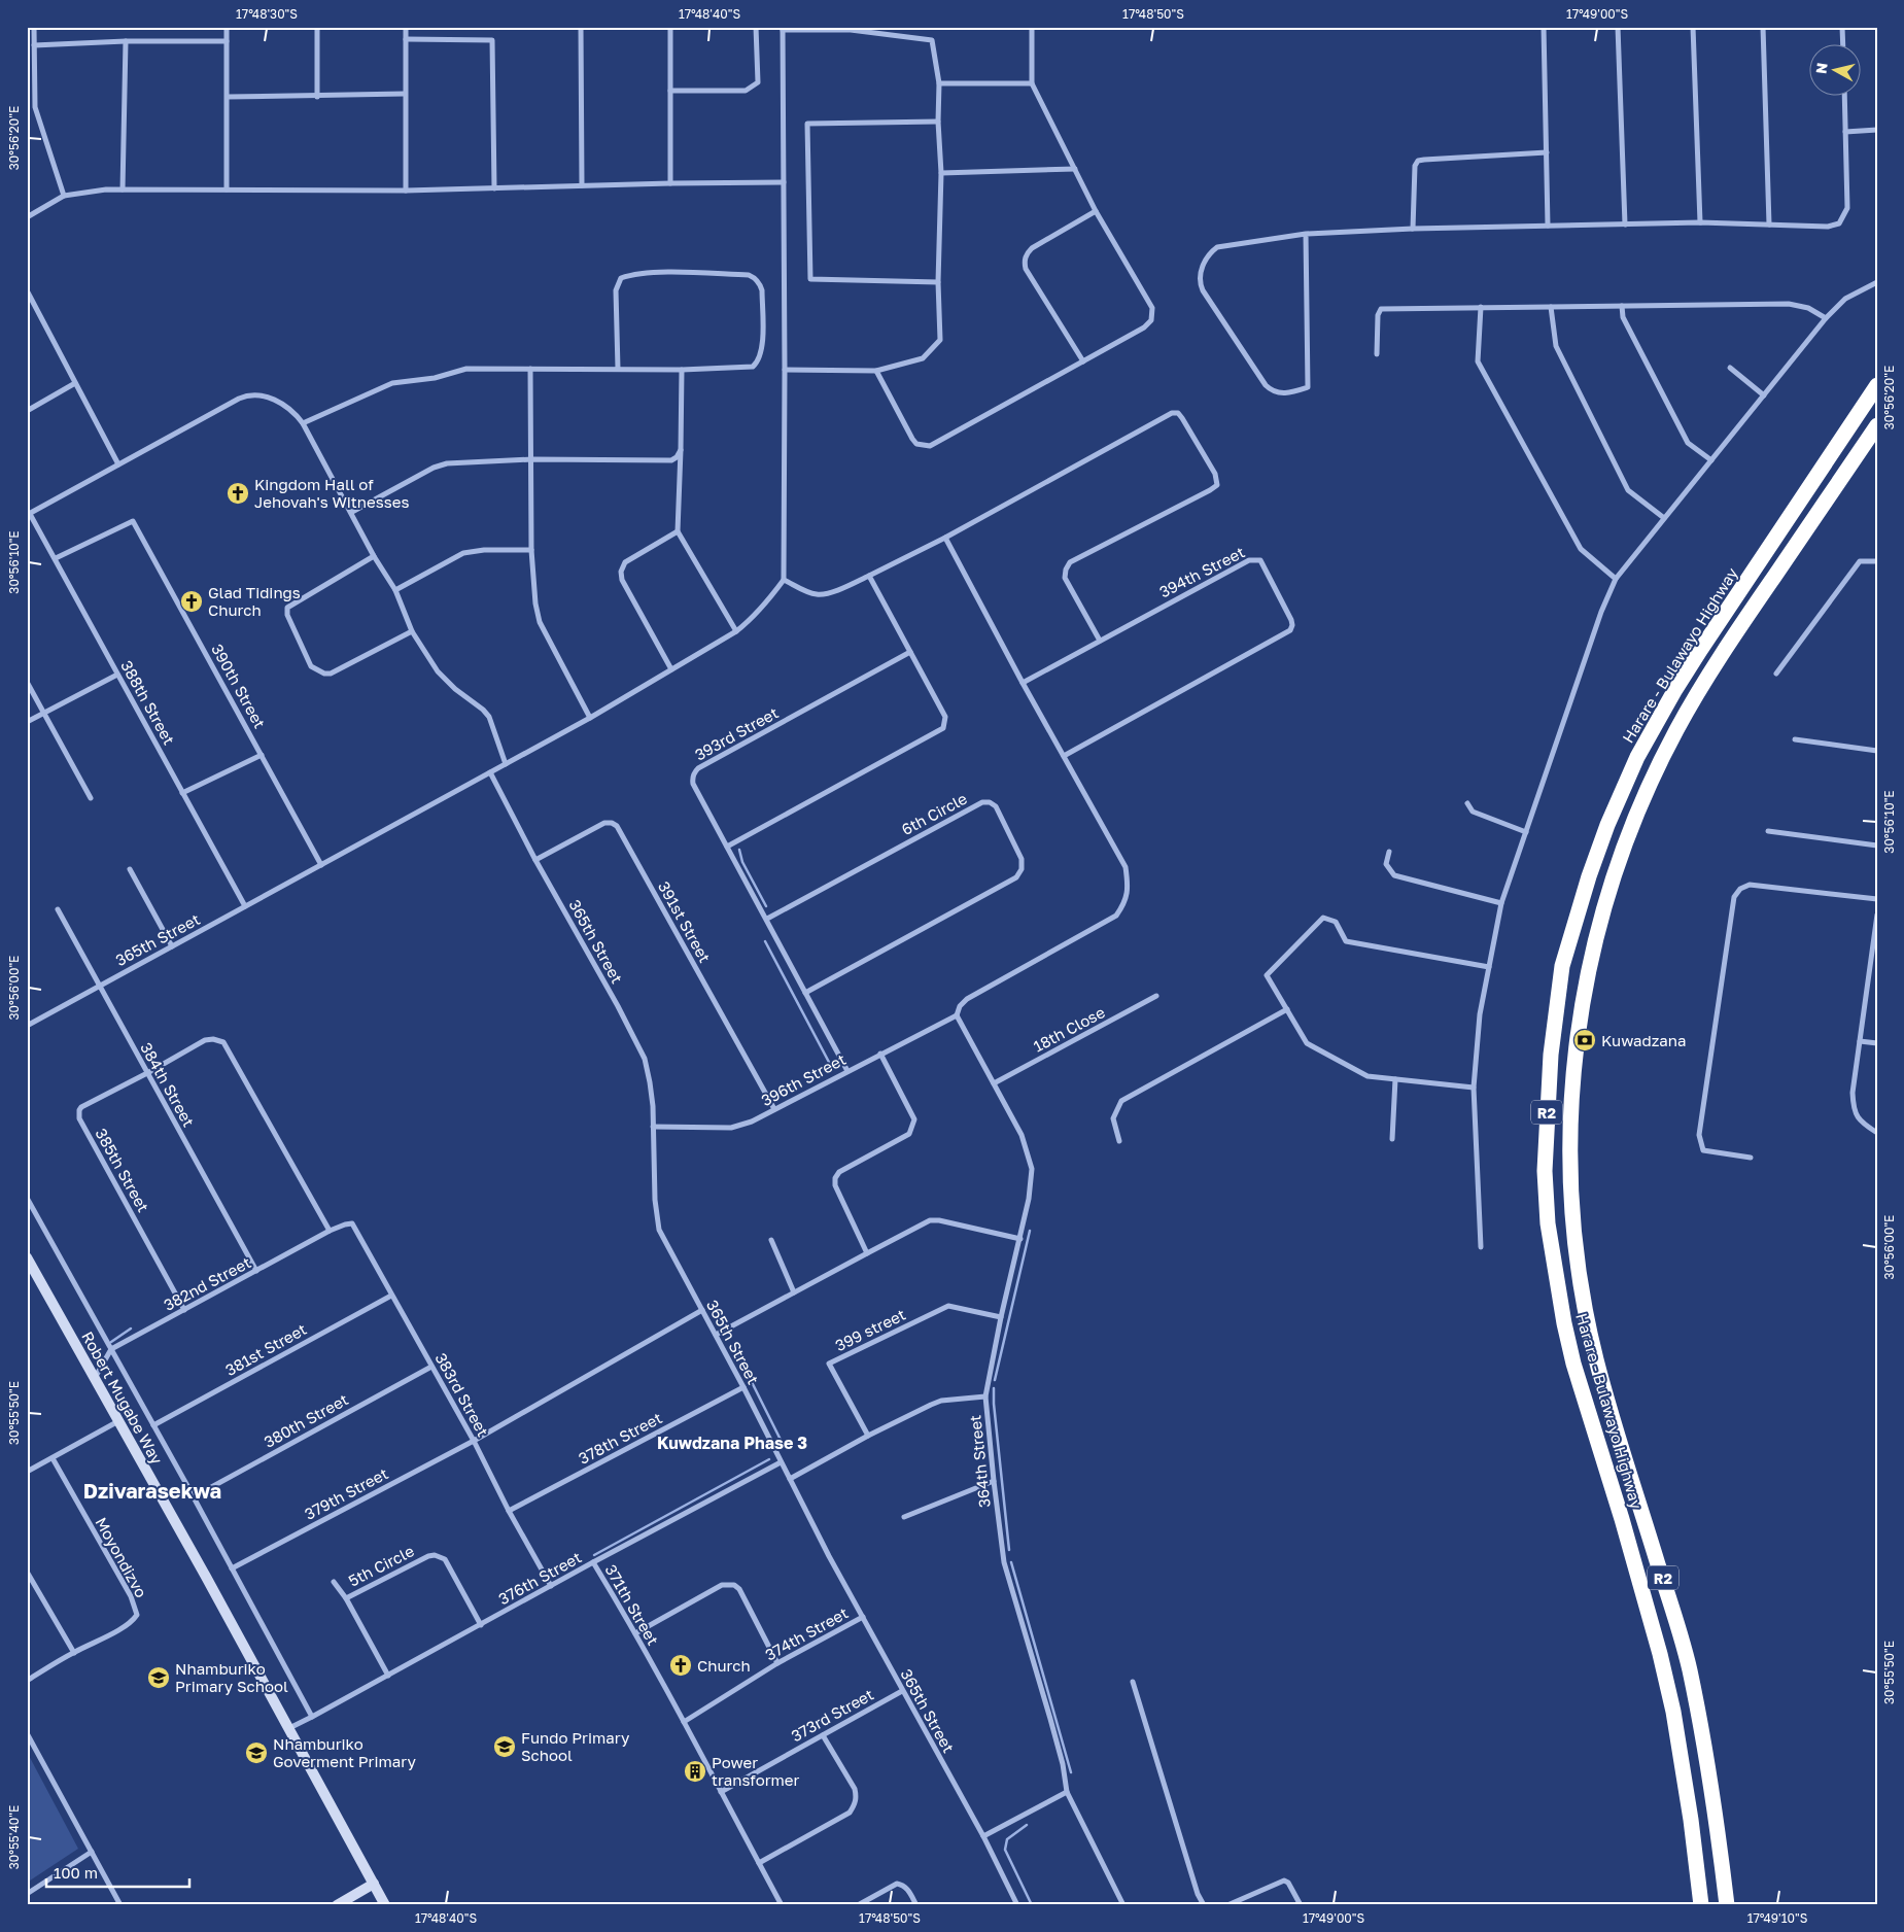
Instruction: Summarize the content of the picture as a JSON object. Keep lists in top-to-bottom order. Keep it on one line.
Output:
{"streets":{"highway":["Harare - Bulawayo Highway","R2"],"street":["394th Street","390th Street","388th Street","393rd Street","6th Circle","391st Street","365th Street","18th Close","396th Street","384th Street","385th Street","382nd Street","399 street","381st Street","383rd Street","Robert Mugabe Way","380th Street","378th Street","364th Street","379th Street","Moyondizvo","5th Circle","376th Street","371th Street","374th Street","373rd Street"]},"crossings":[["390th Street","388th Street"],["390th Street","365th Street"],["388th Street","365th Street"],["393rd Street","6th Circle"],["393rd Street","396th Street"],["391st Street","365th Street"],["391st Street","396th Street"],["365th Street","396th Street"],["365th Street","384th Street"],["365th Street","378th Street"],["365th Street","379th Street"],["365th Street","376th Street"],["365th Street","374th Street"],["365th Street","373rd Street"],["18th Close","364th Street"],["396th Street","364th Street"],["384th Street","385th Street"],["384th Street","382nd Street"],["385th Street","382nd Street"],["382nd Street","383rd Street"],["399 street","364th Street"],["381st Street","383rd Street"],["383rd Street","380th Street"],["383rd Street","378th Street"],["383rd Street","379th Street"],["383rd Street","376th Street"],["Robert Mugabe Way","376th Street"],["5th Circle","376th Street"],["376th Street","371th Street"],["371th Street","374th Street"],["371th Street","373rd Street"]],"districts":["Kuwdzana Phase 3","Dzivarasekwa"],"places":{"church":["Kingdom Hall of Jehovah's Witnesses","Glad Tidings Church","Church"],"bank":["Kuwadzana"],"school or university":["Nhamburiko Primary School","Fundo Primary School","Nhamburiko Goverment Primary"],"building":["Power transformer"]},"scale_bar":"100 m","north":"left","coordinates":["17°48'30\"S","17°48'40\"S","17°48'50\"S","17°49'00\"S","30°56'20\"E","30°56'10\"E","30°56'00\"E","30°55'50\"E","30°55'40\"E","17°49'10\"S"]}
